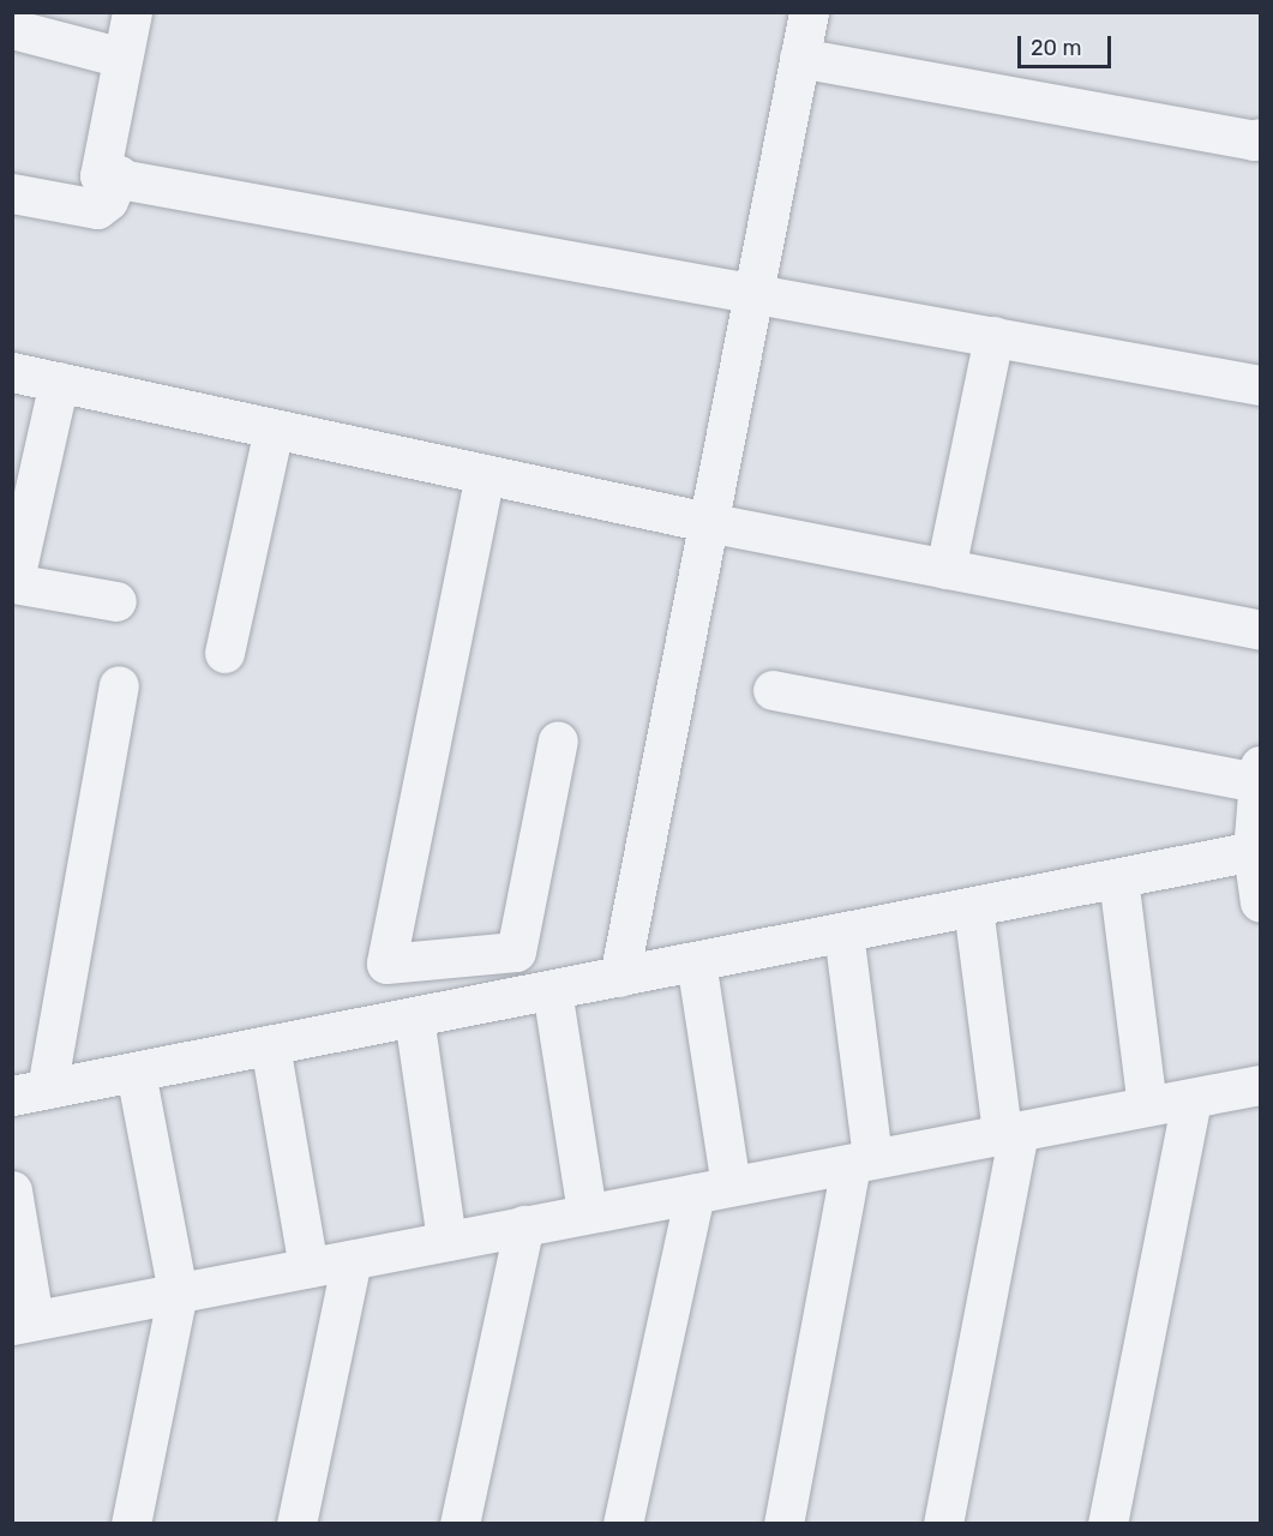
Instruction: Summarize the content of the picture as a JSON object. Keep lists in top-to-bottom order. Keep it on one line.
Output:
{"scale_bar":"20 m"}
